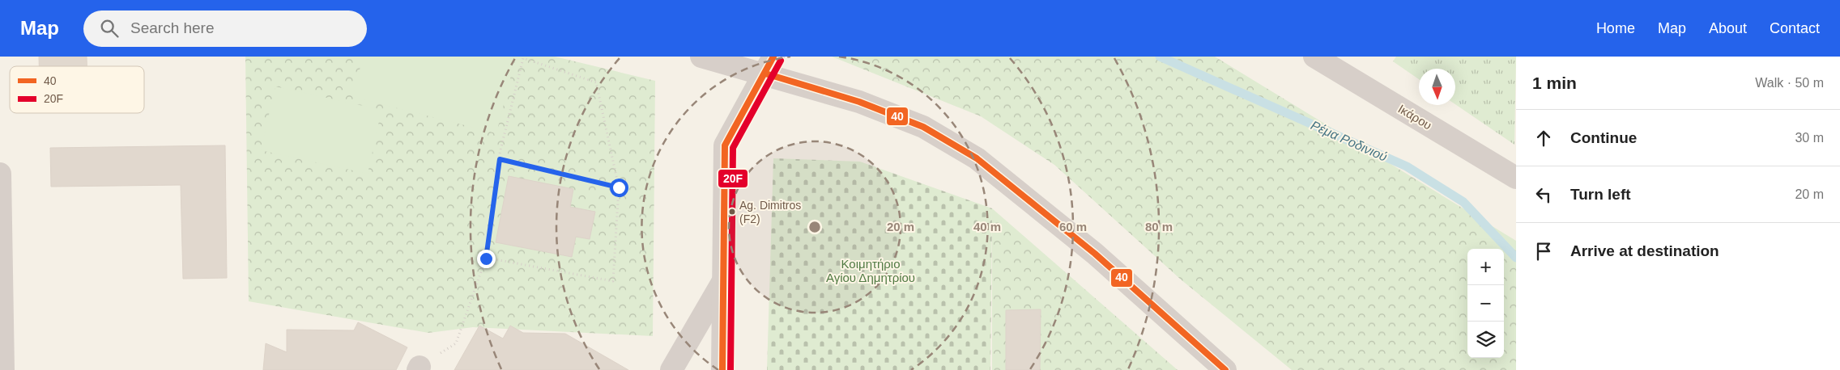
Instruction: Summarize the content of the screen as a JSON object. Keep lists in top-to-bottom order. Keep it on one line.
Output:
{"streets":{"street":["Ικάρου"]},"water":["Ρέμα Ροδινιού"],"parks":["Κοιμητήριο Αγίου Δημητρίου"],"places":["Ag. Dimitros (F2)"],"lines":["transit line 40","transit line 20F"],"legend":["40","20F"],"north":"bottom","page":{"header":"Map","search":"Search here","nav":["Home","Map","About","Contact"],"heading":["1 min","Walk · 50 m"],"list":[["Continue","30 m"],["Turn left","20 m"],"Arrive at destination"],"map_buttons":["+","−"]},"rings":["20 m","40 m","60 m","80 m"]}
